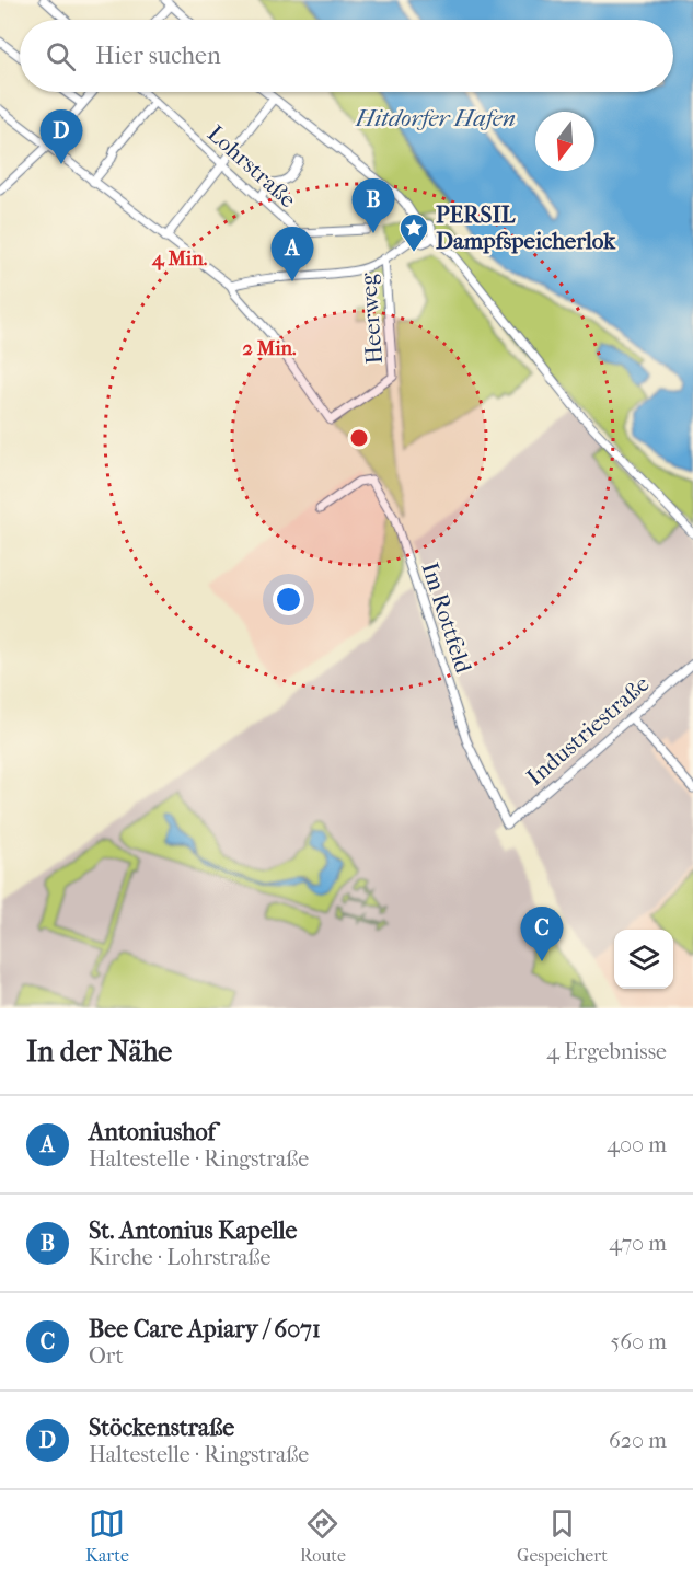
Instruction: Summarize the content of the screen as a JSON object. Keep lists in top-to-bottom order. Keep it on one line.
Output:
{"streets":{"street":["Lohrstraße","Heerweg","Im Rottfeld","Industriestraße"]},"crossings":[["Im Rottfeld","Industriestraße"]],"water":["Hitdorfer Hafen"],"places":{"place":["PERSIL Dampfspeicherlok"]},"north":"bottom","page":{"search":"Hier suchen","pins":["D","B","A","C"],"heading":["In der Nähe","4 Ergebnisse"],"list":[{"mark":"A","name":"Antoniushof","note":"Haltestelle · Ringstraße","value":"400 m"},{"mark":"B","name":"St. Antonius Kapelle","note":"Kirche · Lohrstraße","value":"470 m"},{"mark":"C","name":"Bee Care Apiary / 6071","note":"Ort","value":"560 m"},{"mark":"D","name":"Stöckenstraße","note":"Haltestelle · Ringstraße","value":"620 m"}],"nav":["Karte","Route","Gespeichert"]},"rings":["4 Min.","2 Min."]}
